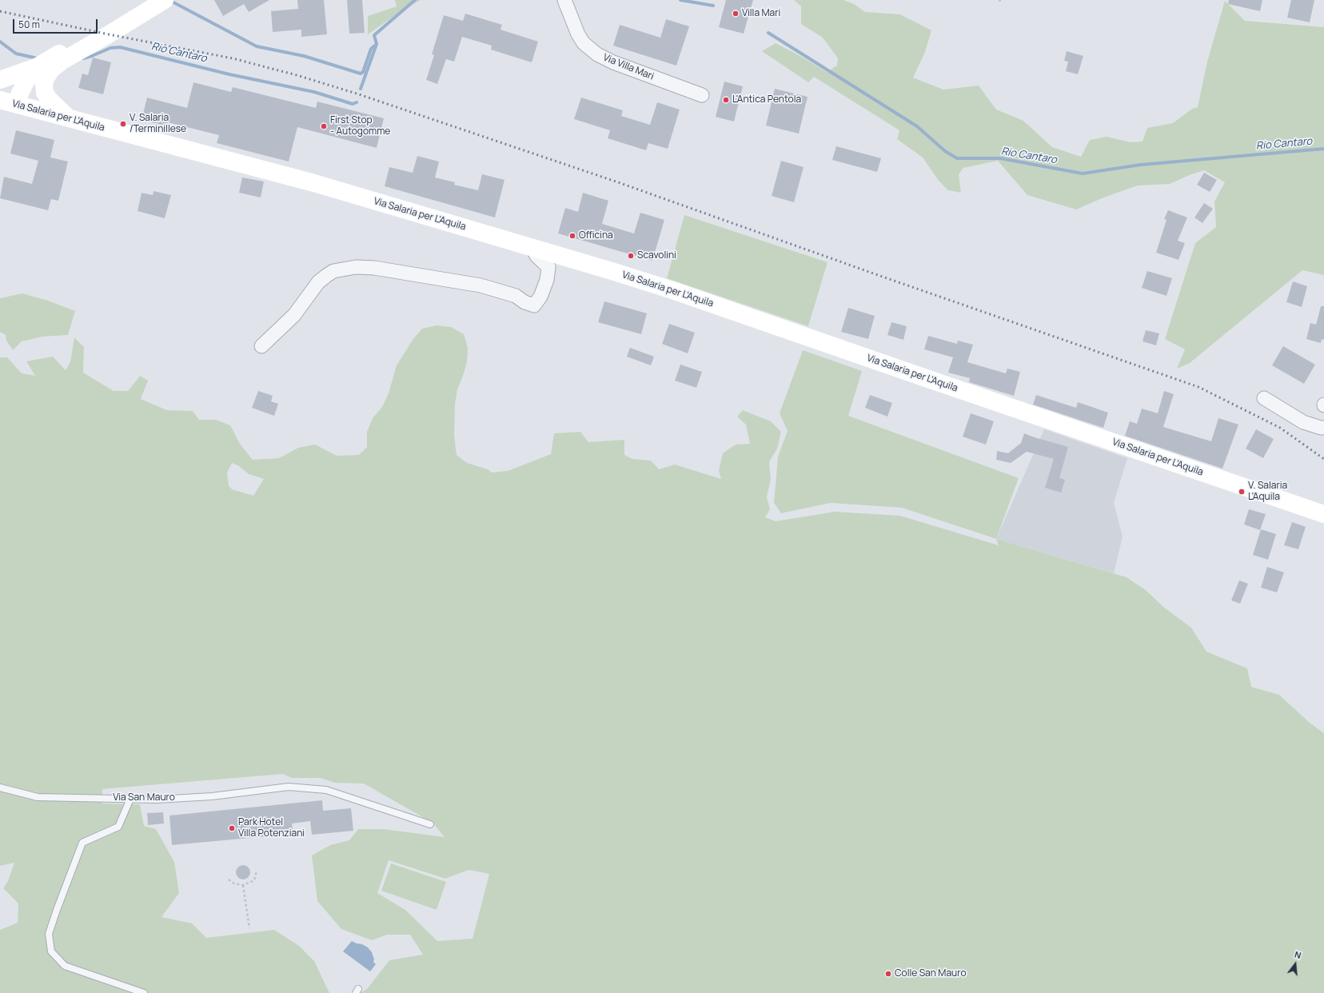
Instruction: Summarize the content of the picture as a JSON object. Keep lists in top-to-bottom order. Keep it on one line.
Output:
{"streets":{"main road":["Via Salaria per L'Aquila"],"street":["Via Villa Mari"],"lane":["Via San Mauro"]},"water":["Rio Cantaro"],"places":["Villa Mari","L'Antica Pentola","V. Salaria /Terminillese","First Stop - Autogomme","Officina","Scavolini","V. Salaria L'Aquila","Park Hotel Villa Potenziani","Colle San Mauro"],"scale_bar":"50 m","north":"top"}
